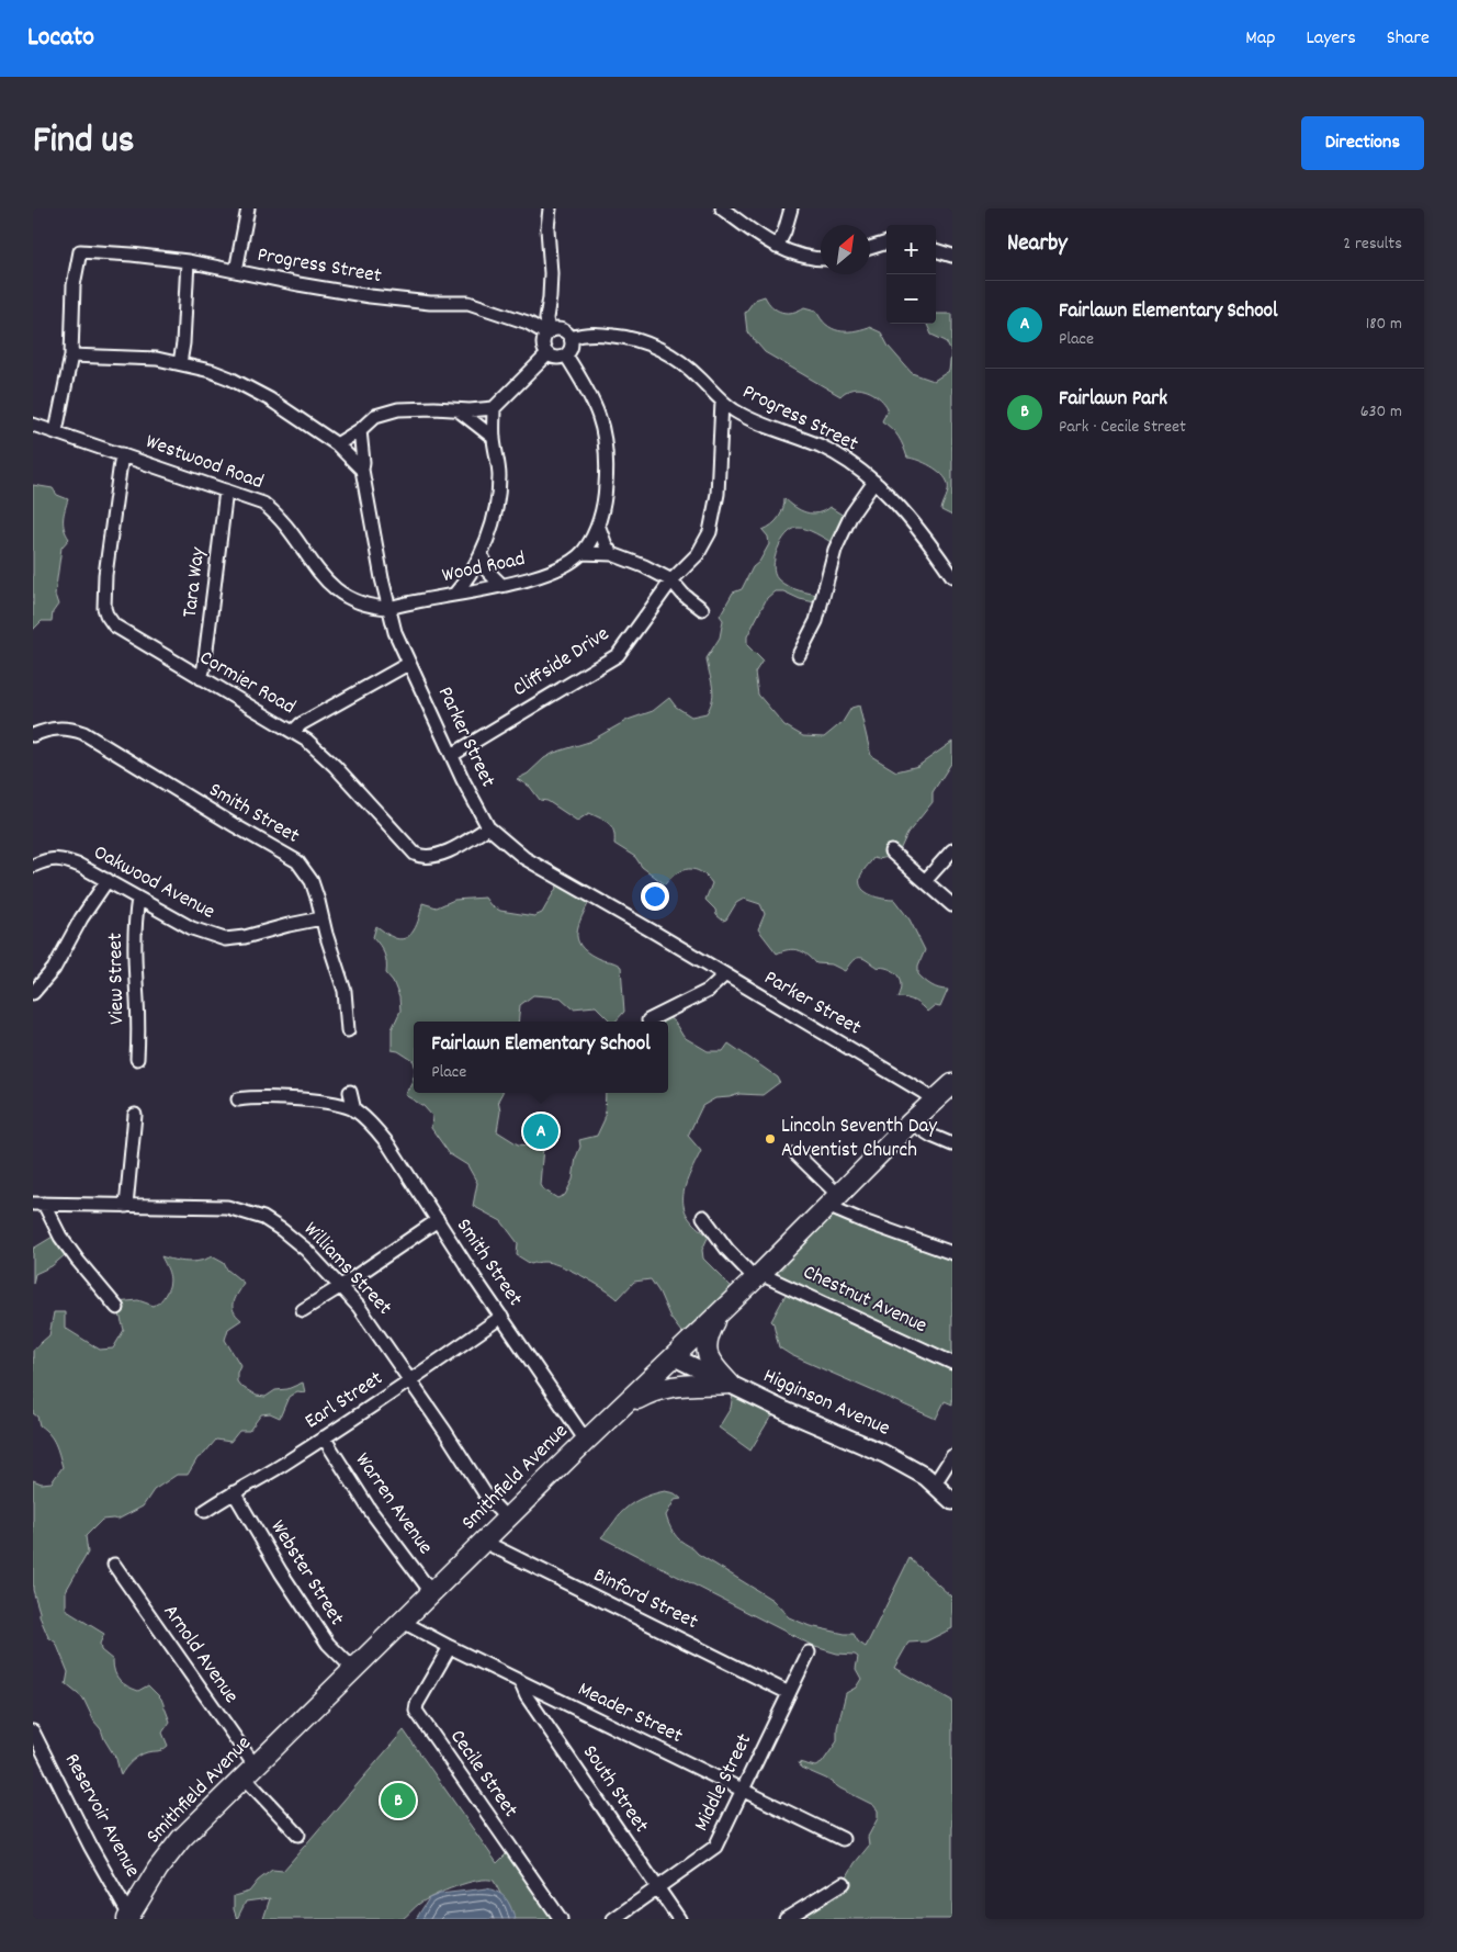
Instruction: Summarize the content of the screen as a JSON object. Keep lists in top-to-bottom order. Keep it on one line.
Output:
{"streets":{"main road":["Smithfield Avenue"],"street":["Progress Street","Westwood Road","Wood Road","Tara Way","Cliffside Drive","Cormier Road","Parker Street","Smith Street","Oakwood Avenue","View Street","Williams Street","Chestnut Avenue","Earl Street","Higginson Avenue","Warren Avenue","Webster Street","Binford Street","Arnold Avenue","Meader Street","Cecile Street","Middle Street","South Street","Reservoir Avenue"]},"crossings":[["Progress Street","Wood Road"],["Progress Street","Cliffside Drive"],["Westwood Road","Wood Road"],["Westwood Road","Tara Way"],["Westwood Road","Cormier Road"],["Westwood Road","Parker Street"],["Wood Road","Parker Street"],["Tara Way","Cormier Road"],["Cliffside Drive","Parker Street"],["Cormier Road","Parker Street"],["Parker Street","Smithfield Avenue"],["Smith Street","Oakwood Avenue"],["Smith Street","Earl Street"],["Smith Street","Smithfield Avenue"],["Oakwood Avenue","View Street"],["Williams Street","Earl Street"],["Williams Street","Smithfield Avenue"],["Chestnut Avenue","Smithfield Avenue"],["Earl Street","Warren Avenue"],["Earl Street","Webster Street"],["Higginson Avenue","Smithfield Avenue"],["Smithfield Avenue","Warren Avenue"],["Smithfield Avenue","Webster Street"],["Smithfield Avenue","Binford Street"],["Smithfield Avenue","Arnold Avenue"],["Smithfield Avenue","Meader Street"],["Smithfield Avenue","Reservoir Avenue"],["Binford Street","Middle Street"],["Meader Street","Cecile Street"],["Meader Street","Middle Street"],["Meader Street","South Street"],["Middle Street","South Street"]],"places":["Lincoln Seventh Day Adventist Church"],"north":"top right","page":{"header":"Locato","nav":["Map","Layers","Share"],"title":"Find us","buttons":"Directions","heading":["Nearby","2 results"],"map_buttons":["+","−"],"list":[{"mark":"A","name":"Fairlawn Elementary School","note":"Place","value":"180 m"},{"mark":"B","name":"Fairlawn Park","note":"Park · Cecile Street","value":"630 m"}],"popup":["Fairlawn Elementary School","Place"],"pins":["A","B"]}}
